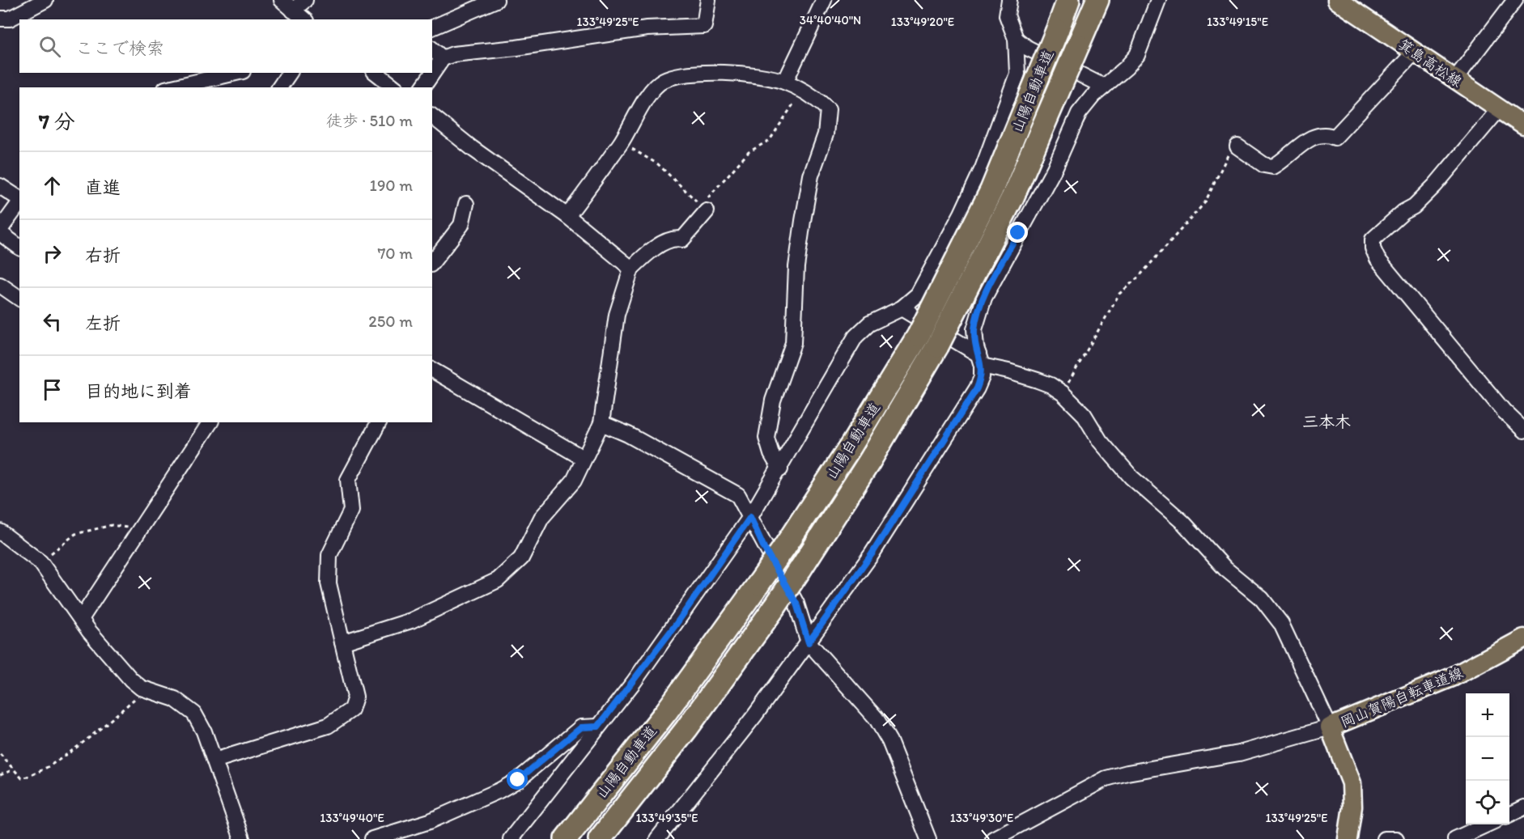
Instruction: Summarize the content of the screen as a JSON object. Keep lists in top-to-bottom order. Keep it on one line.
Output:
{"streets":{"highway":["山陽自動車道"],"main road":["箕島高松線","岡山賀陽自転車道線"]},"districts":["三本木"],"page":{"search":"ここで検索","heading":["7 分","徒歩 · 510 m"],"list":[["直進","190 m"],["右折","70 m"],["左折","250 m"],"目的地に到着"],"map_buttons":["+","−"]},"coordinates":["34°40'40\"N","133°49'15\"E","133°49'25\"E","133°49'20\"E","133°49'40\"E","133°49'35\"E","133°49'30\"E"]}
